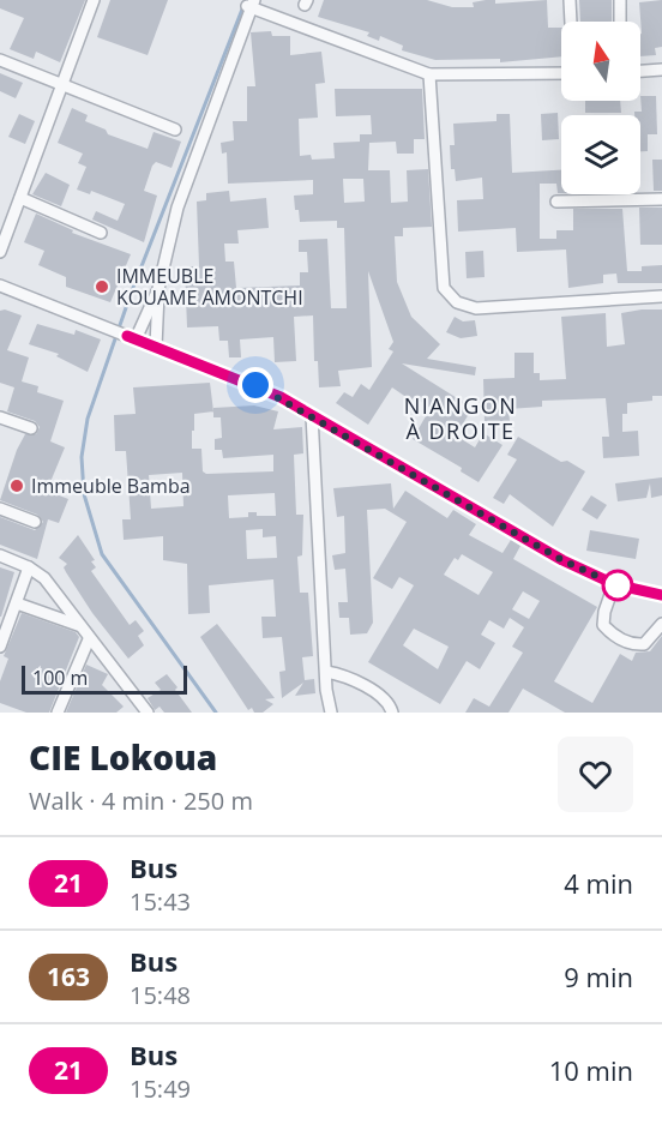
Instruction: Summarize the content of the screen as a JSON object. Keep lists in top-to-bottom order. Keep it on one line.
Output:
{"districts":["NIANGON À DROITE"],"places":["IMMEUBLE KOUAME AMONTCHI","Immeuble Bamba"],"lines":["bus line 21"],"scale_bar":"100 m","north":"top","page":{"scale":"100 m","heading":["CIE Lokoua","Walk · 4 min · 250 m"],"list":[{"mark":"21","name":"Bus","note":"15:43","value":"4 min"},{"mark":"163","name":"Bus","note":"15:48","value":"9 min"},{"mark":"21","name":"Bus","note":"15:49","value":"10 min"}]}}
